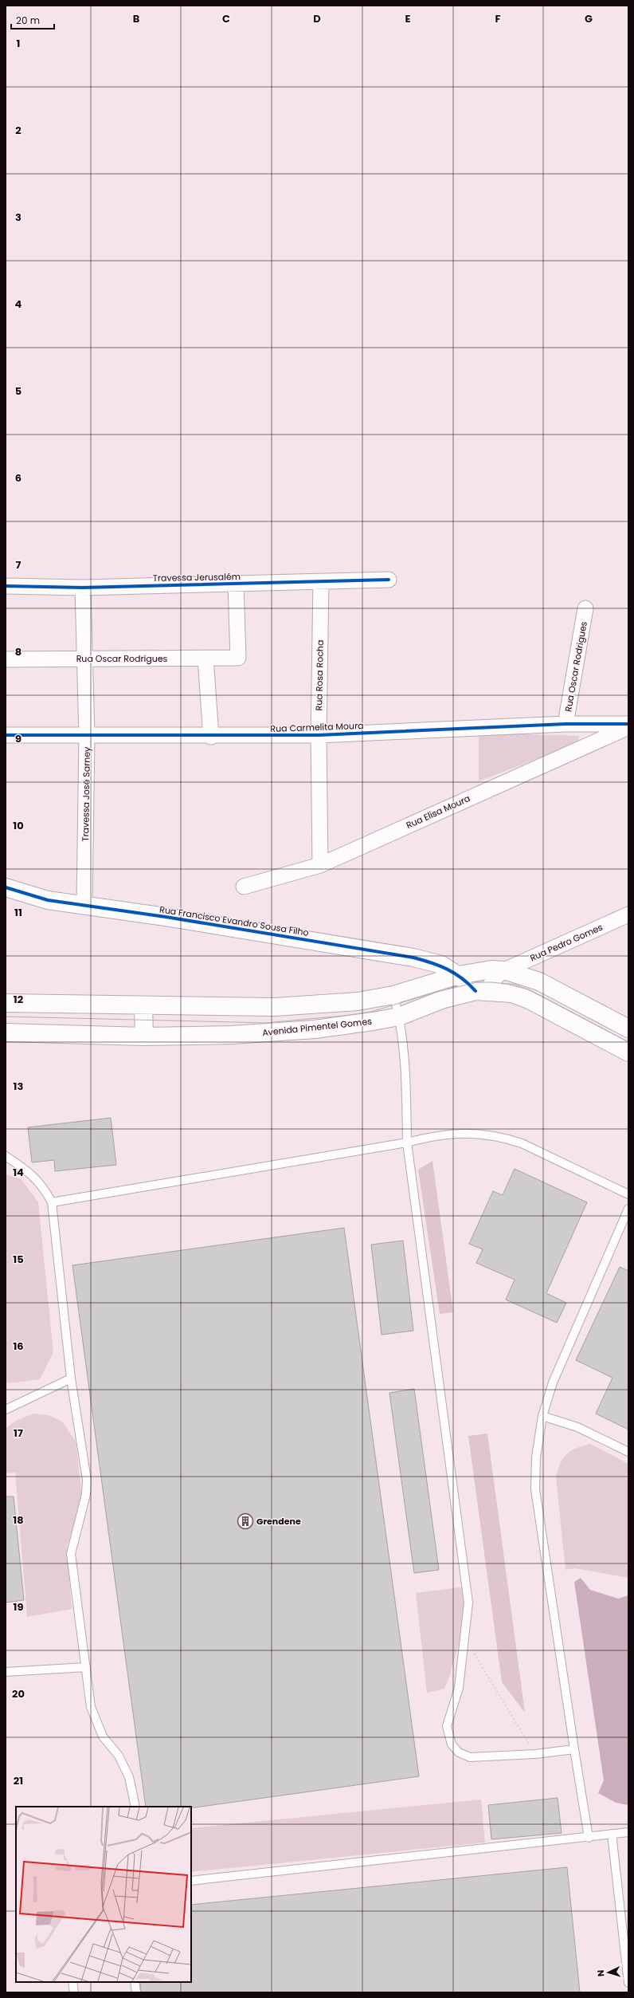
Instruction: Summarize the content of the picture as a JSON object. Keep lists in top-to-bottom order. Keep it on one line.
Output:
{"streets":{"main road":["Rua Francisco Evandro Sousa Filho","Avenida Pimentel Gomes"],"street":["Travessa Jerusalém","Rua Oscar Rodrigues","Rua Rosa Rocha","Rua Carmelita Moura","Travessa José Sarney","Rua Elisa Moura","Rua Pedro Gomes"]},"crossings":[["Travessa Jerusalém","Rua Oscar Rodrigues"],["Travessa Jerusalém","Rua Rosa Rocha"],["Travessa Jerusalém","Travessa José Sarney"],["Rua Oscar Rodrigues","Rua Carmelita Moura"],["Rua Oscar Rodrigues","Travessa José Sarney"],["Rua Rosa Rocha","Rua Carmelita Moura"],["Rua Rosa Rocha","Rua Elisa Moura"],["Rua Carmelita Moura","Travessa José Sarney"],["Travessa José Sarney","Rua Francisco Evandro Sousa Filho"],["Rua Francisco Evandro Sousa Filho","Avenida Pimentel Gomes"]],"places":{"building":["Grendene"]},"scale_bar":"20 m","north":"left","grid":{"columns":["B","C","D","E","F","G"],"rows":["1","2","3","4","5","6","7","8","9","10","11","12","13","14","15","16","17","18","19","20","21"]}}
